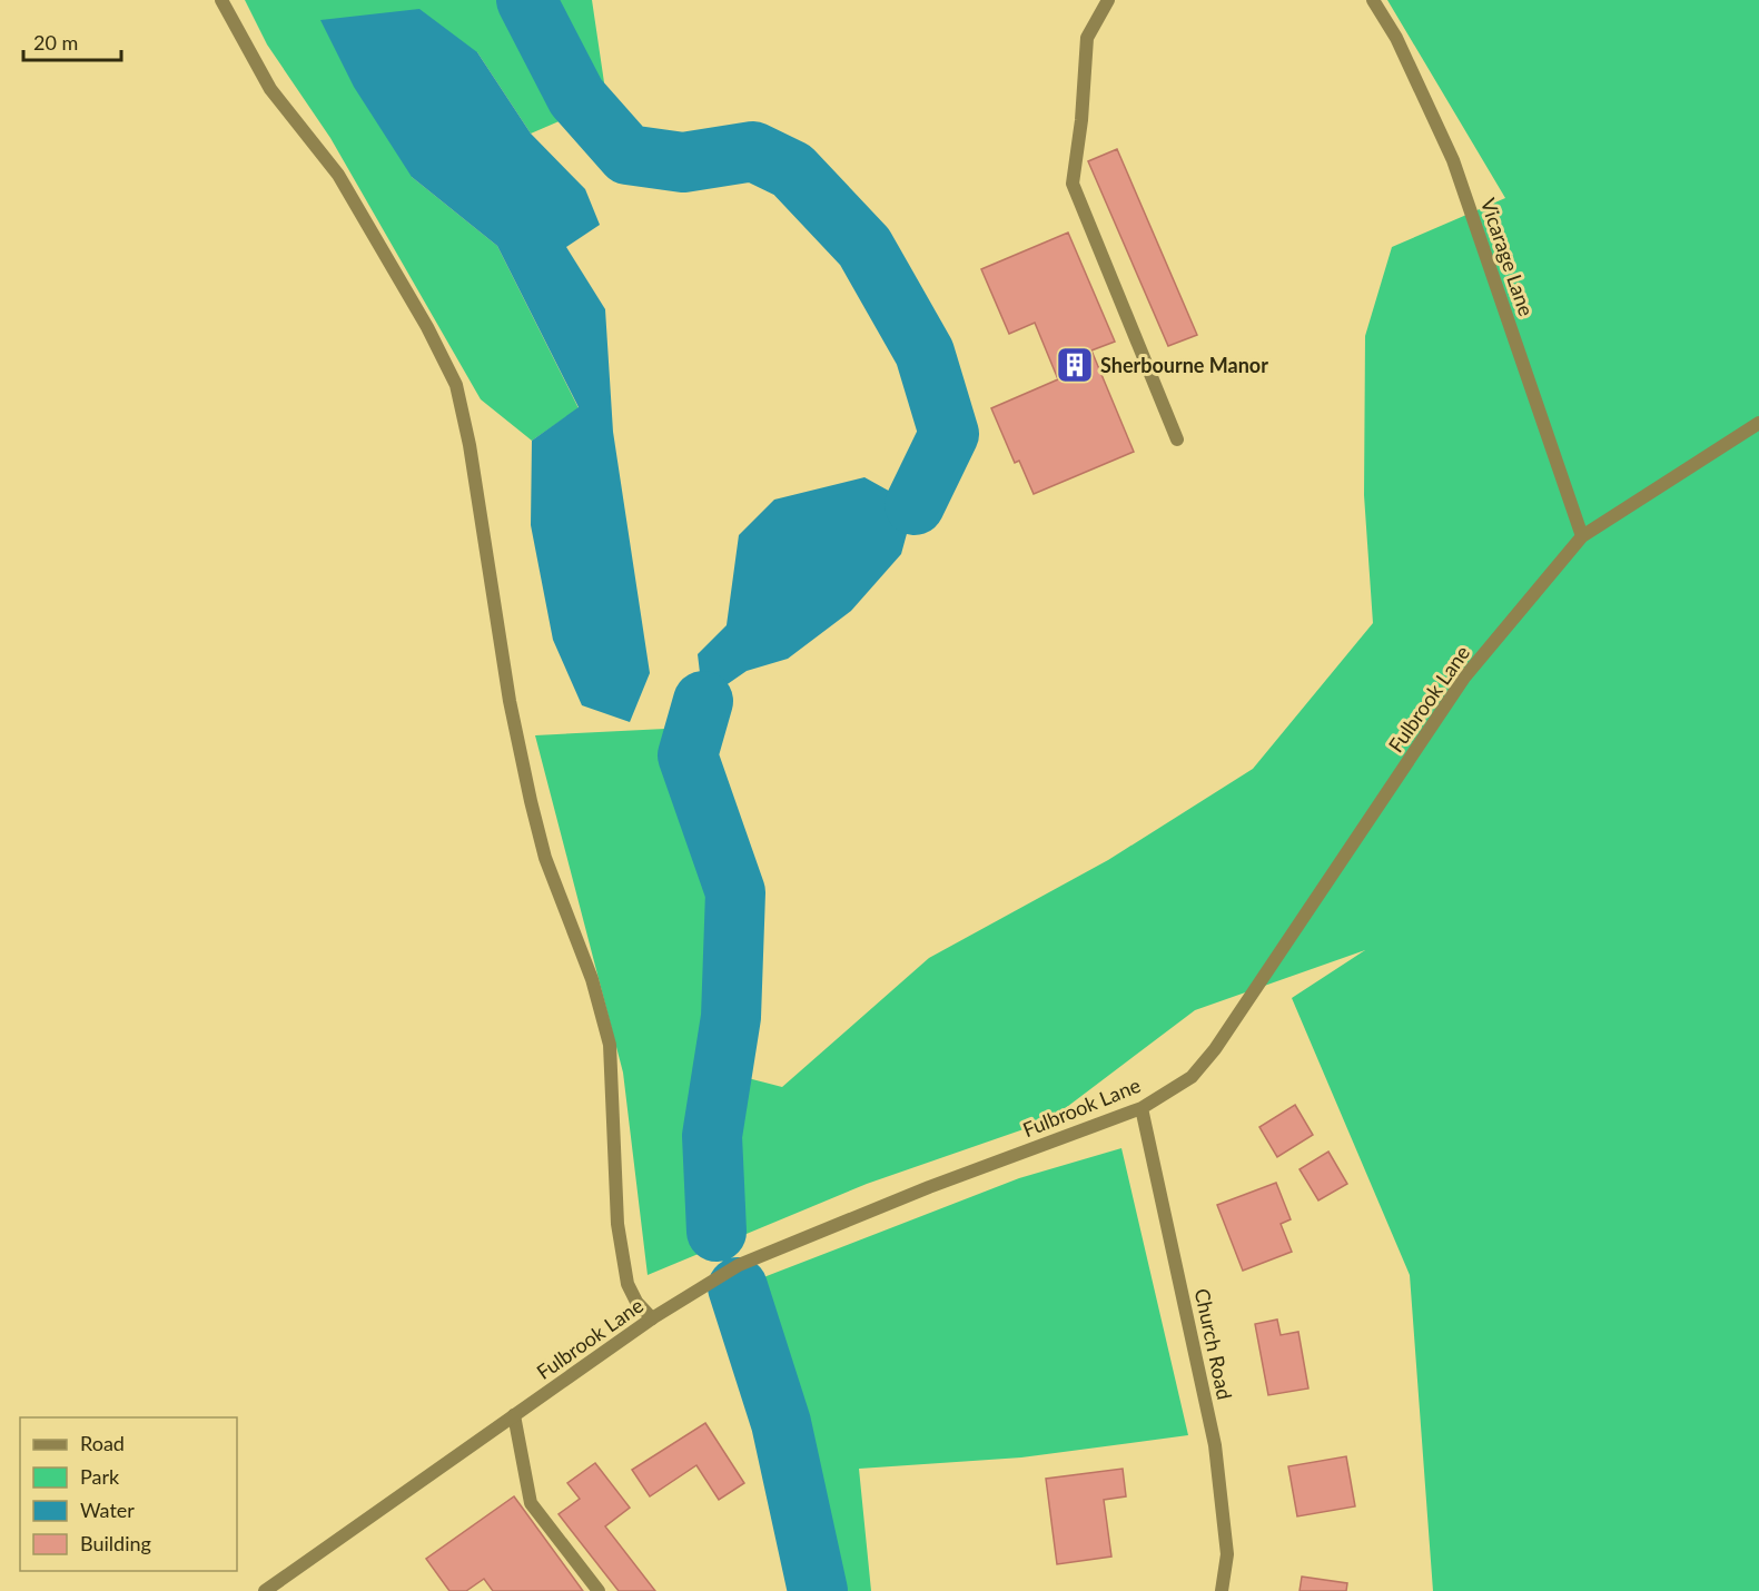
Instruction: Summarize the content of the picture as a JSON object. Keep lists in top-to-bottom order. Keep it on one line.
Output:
{"streets":{"street":["Vicarage Lane","Fulbrook Lane","Church Road"]},"crossings":[["Vicarage Lane","Fulbrook Lane"],["Fulbrook Lane","Church Road"]],"places":{"building":["Sherbourne Manor"]},"legend":["Road","Park","Water","Building"],"scale_bar":"20 m"}
